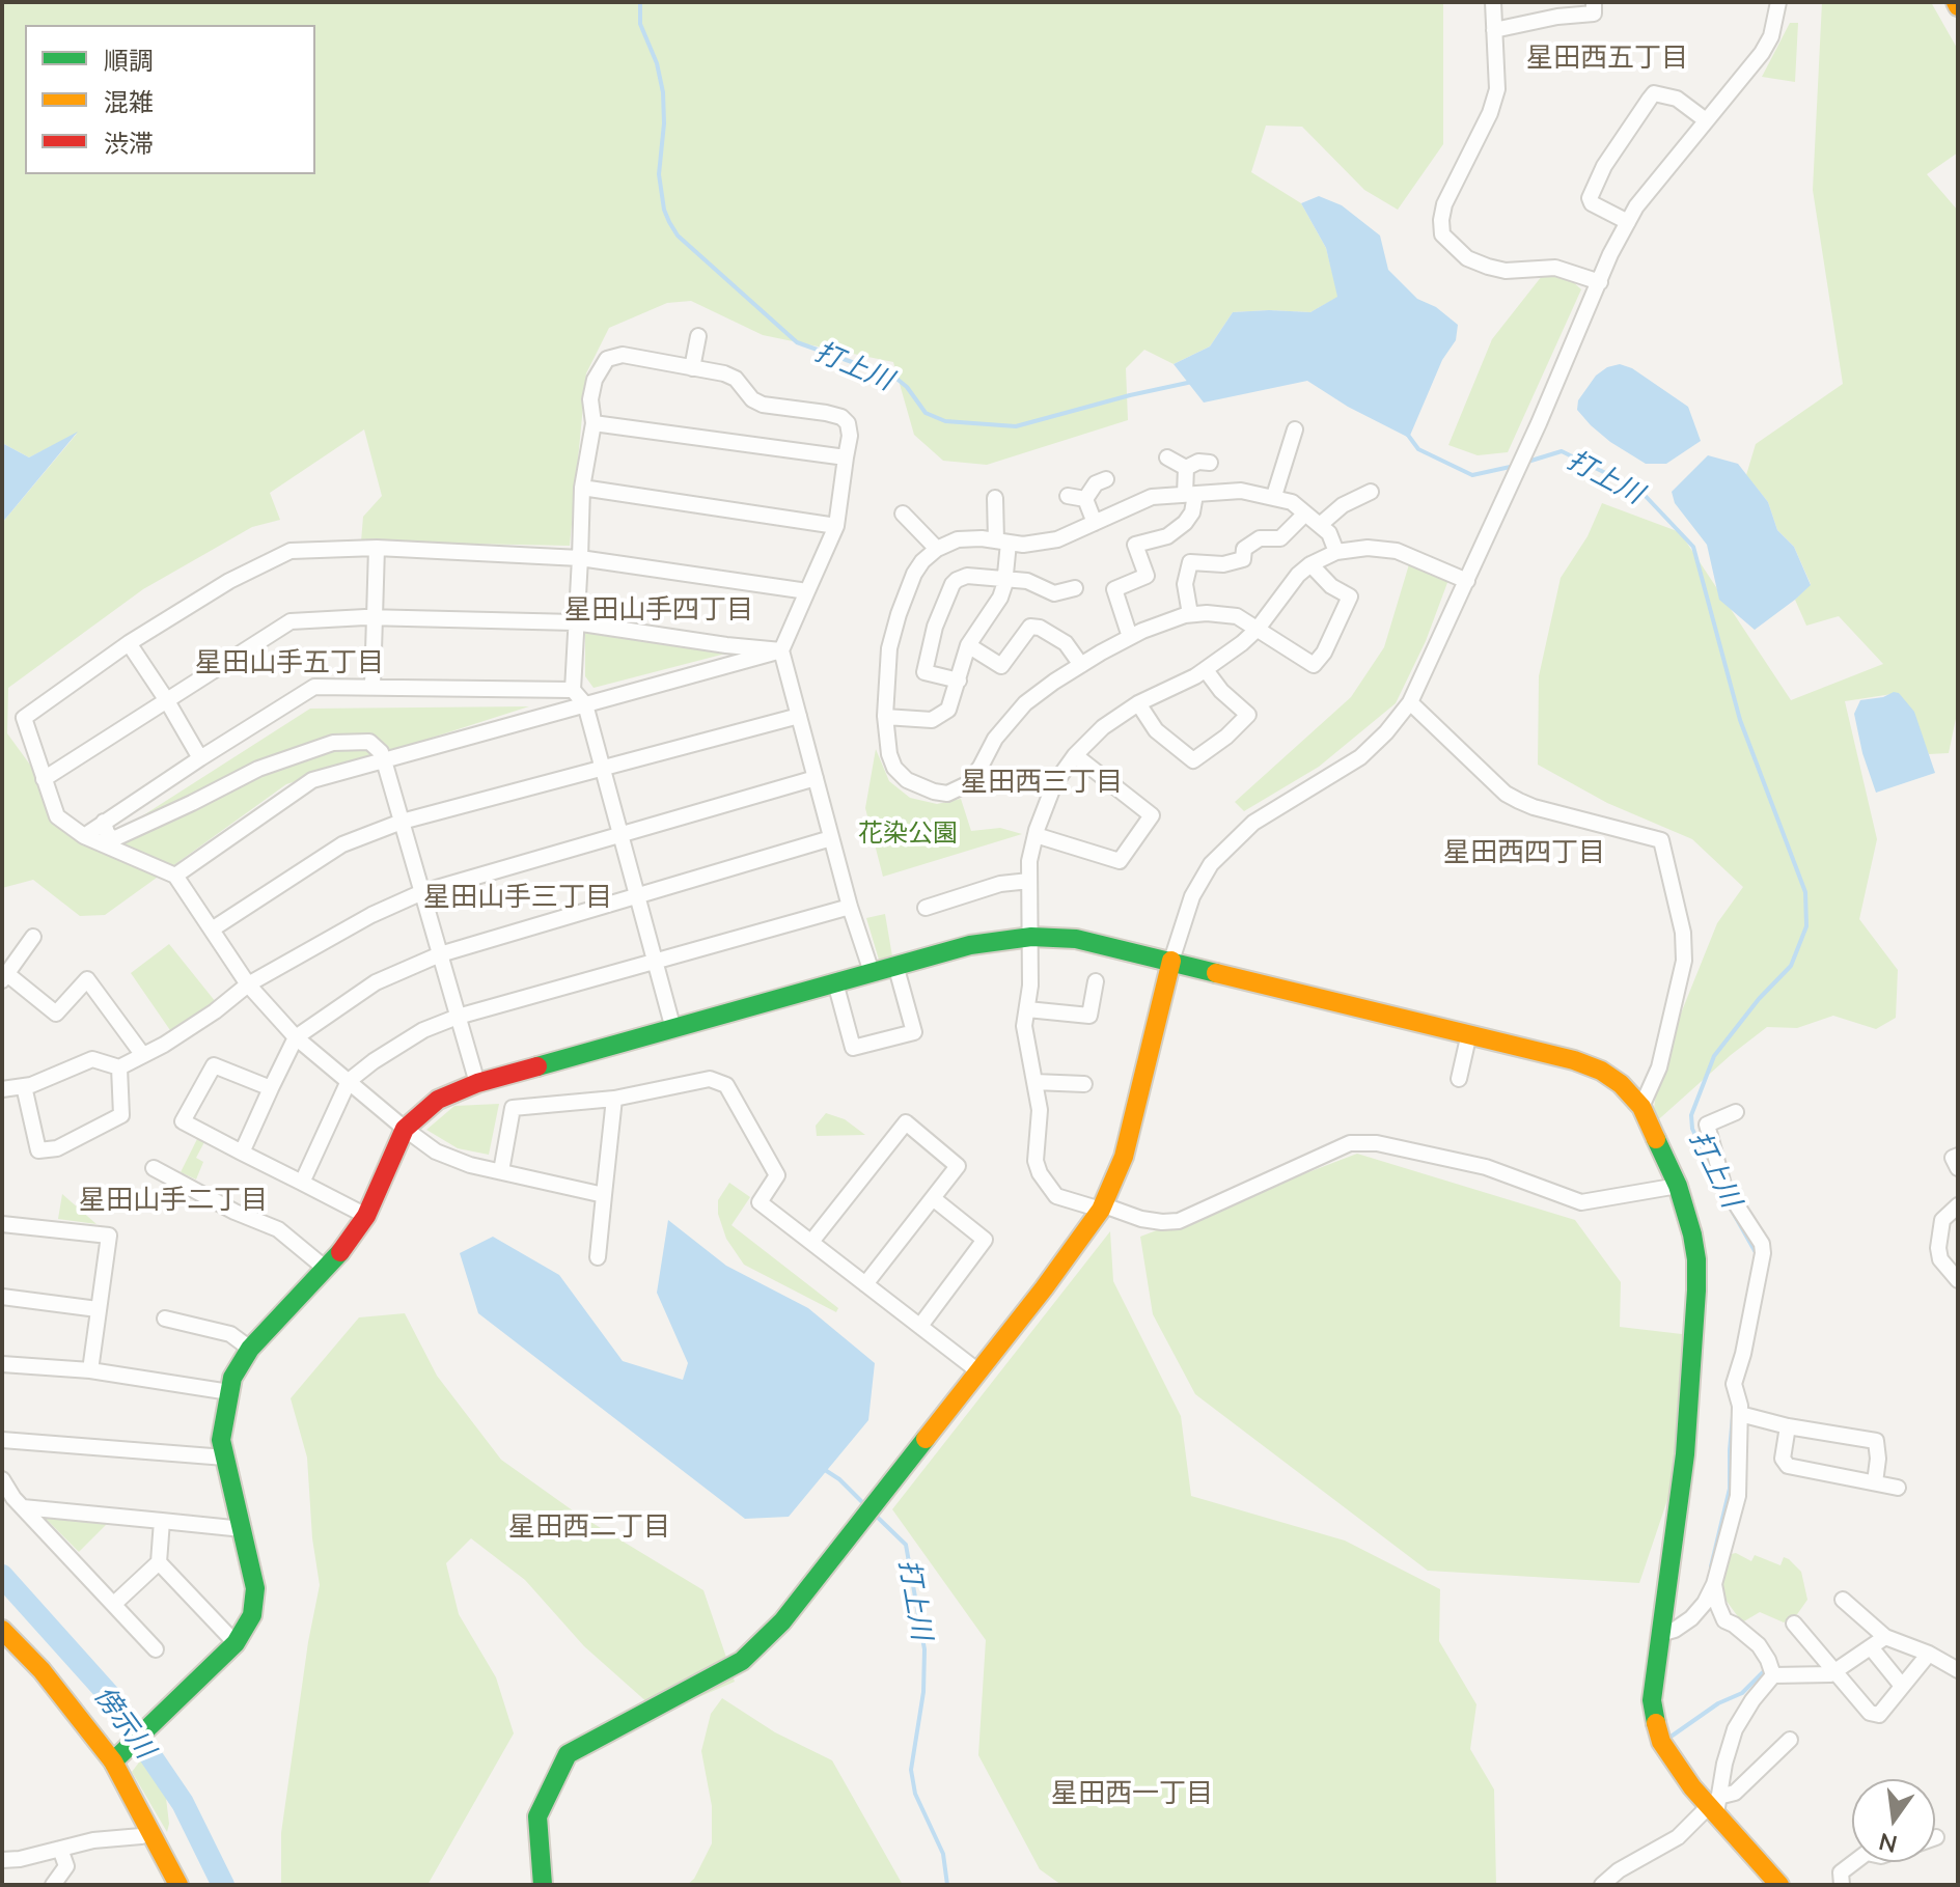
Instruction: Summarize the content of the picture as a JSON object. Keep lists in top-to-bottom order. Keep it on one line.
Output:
{"districts":["星田西五丁目","星田山手四丁目","星田山手五丁目","星田西三丁目","星田西四丁目","星田山手三丁目","星田山手二丁目","星田西二丁目","星田西一丁目"],"water":["打上川","傍示川"],"parks":["花染公園"],"legend":["順調","混雑","渋滞"],"north":"bottom"}
